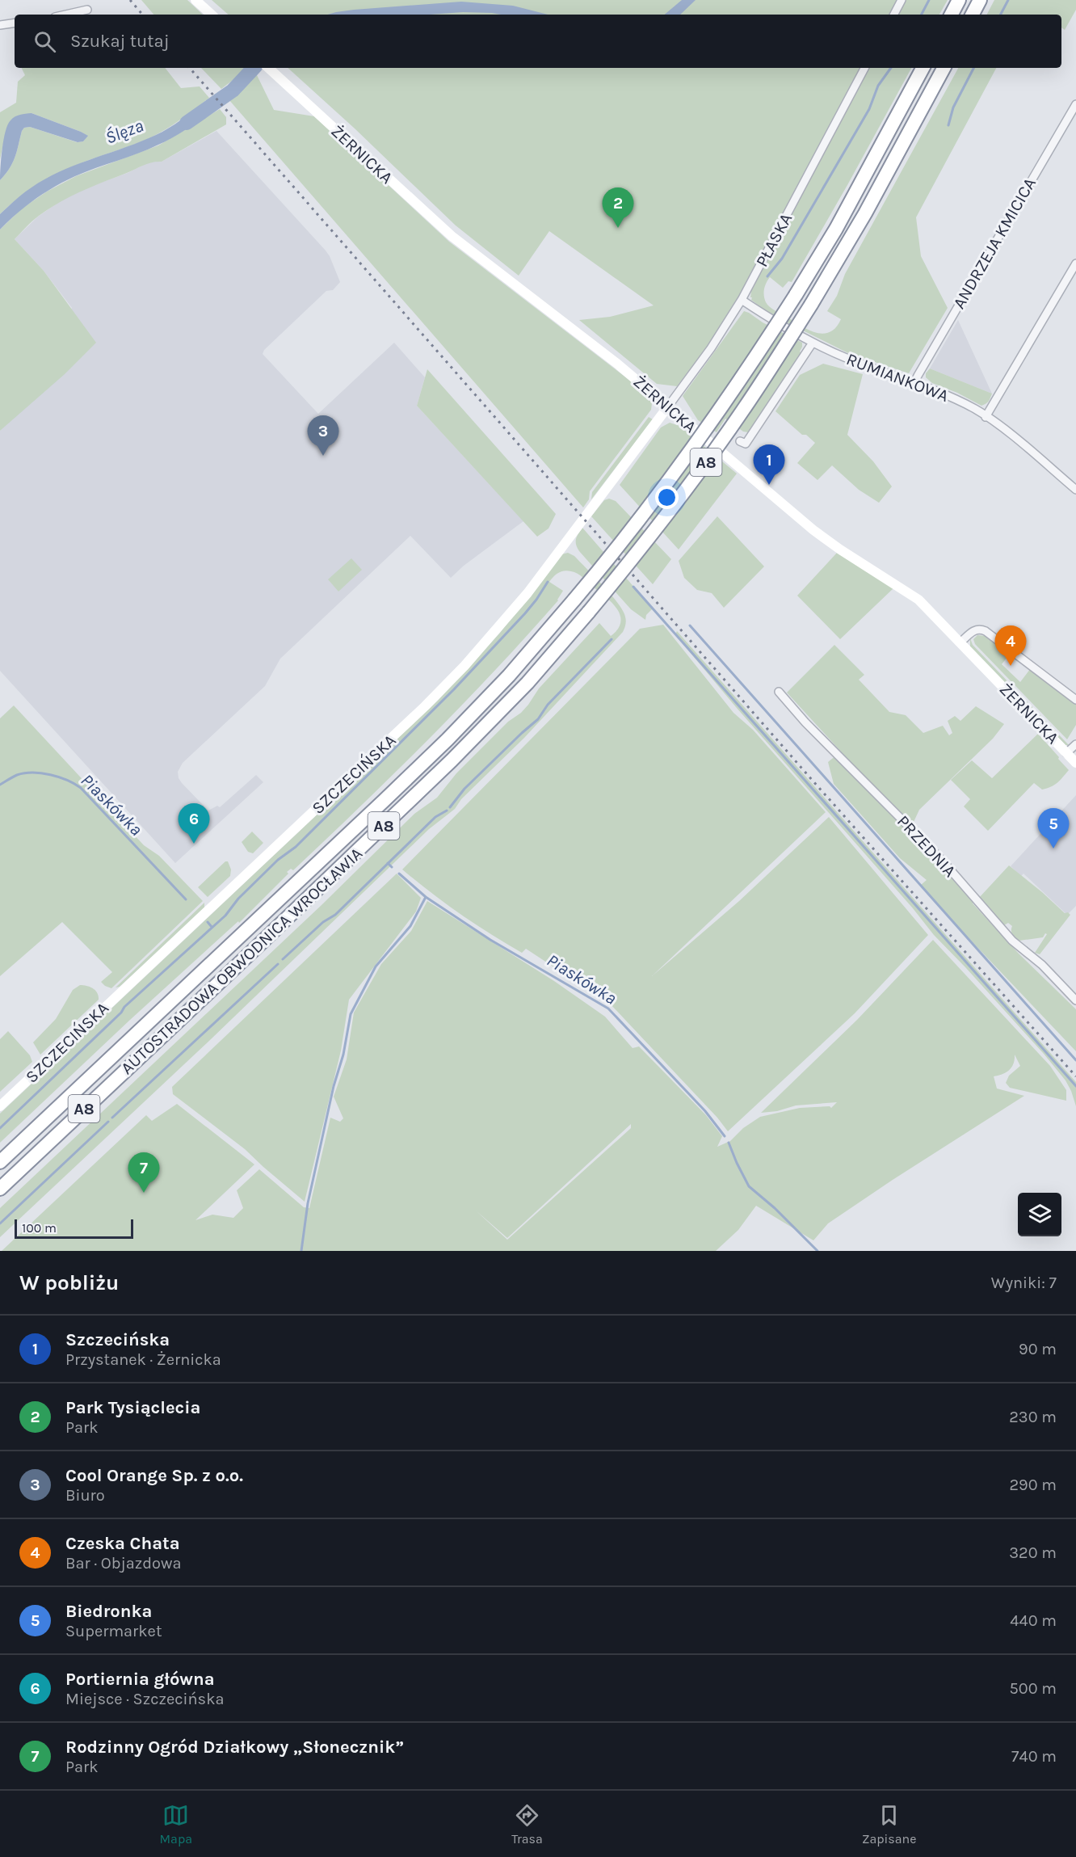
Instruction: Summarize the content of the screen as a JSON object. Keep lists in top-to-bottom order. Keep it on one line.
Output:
{"streets":{"highway":["A8","AUTOSTRADOWA OBWODNICA WROCŁAWIA"],"street":["ŻERNICKA","PŁASKA","ANDRZEJA KMICICA","RUMIANKOWA","SZCZECIŃSKA","PRZEDNIA"]},"crossings":[["ŻERNICKA","PŁASKA"],["ŻERNICKA","SZCZECIŃSKA"],["PŁASKA","RUMIANKOWA"],["PŁASKA","SZCZECIŃSKA"],["ANDRZEJA KMICICA","RUMIANKOWA"]],"water":["Ślęza","Piaskówka"],"scale_bar":"100 m","page":{"search":"Szukaj tutaj","pins":["2","3","1","4","6","5","7"],"scale":"100 m","heading":["W pobliżu","Wyniki: 7"],"list":[{"mark":"1","name":"Szczecińska","note":"Przystanek · Żernicka","value":"90 m"},{"mark":"2","name":"Park Tysiąclecia","note":"Park","value":"230 m"},{"mark":"3","name":"Cool Orange Sp. z o.o.","note":"Biuro","value":"290 m"},{"mark":"4","name":"Czeska Chata","note":"Bar · Objazdowa","value":"320 m"},{"mark":"5","name":"Biedronka","note":"Supermarket","value":"440 m"},{"mark":"6","name":"Portiernia główna","note":"Miejsce · Szczecińska","value":"500 m"},{"mark":"7","name":"Rodzinny Ogród Działkowy „Słonecznik”","note":"Park","value":"740 m"}],"nav":["Mapa","Trasa","Zapisane"]}}
